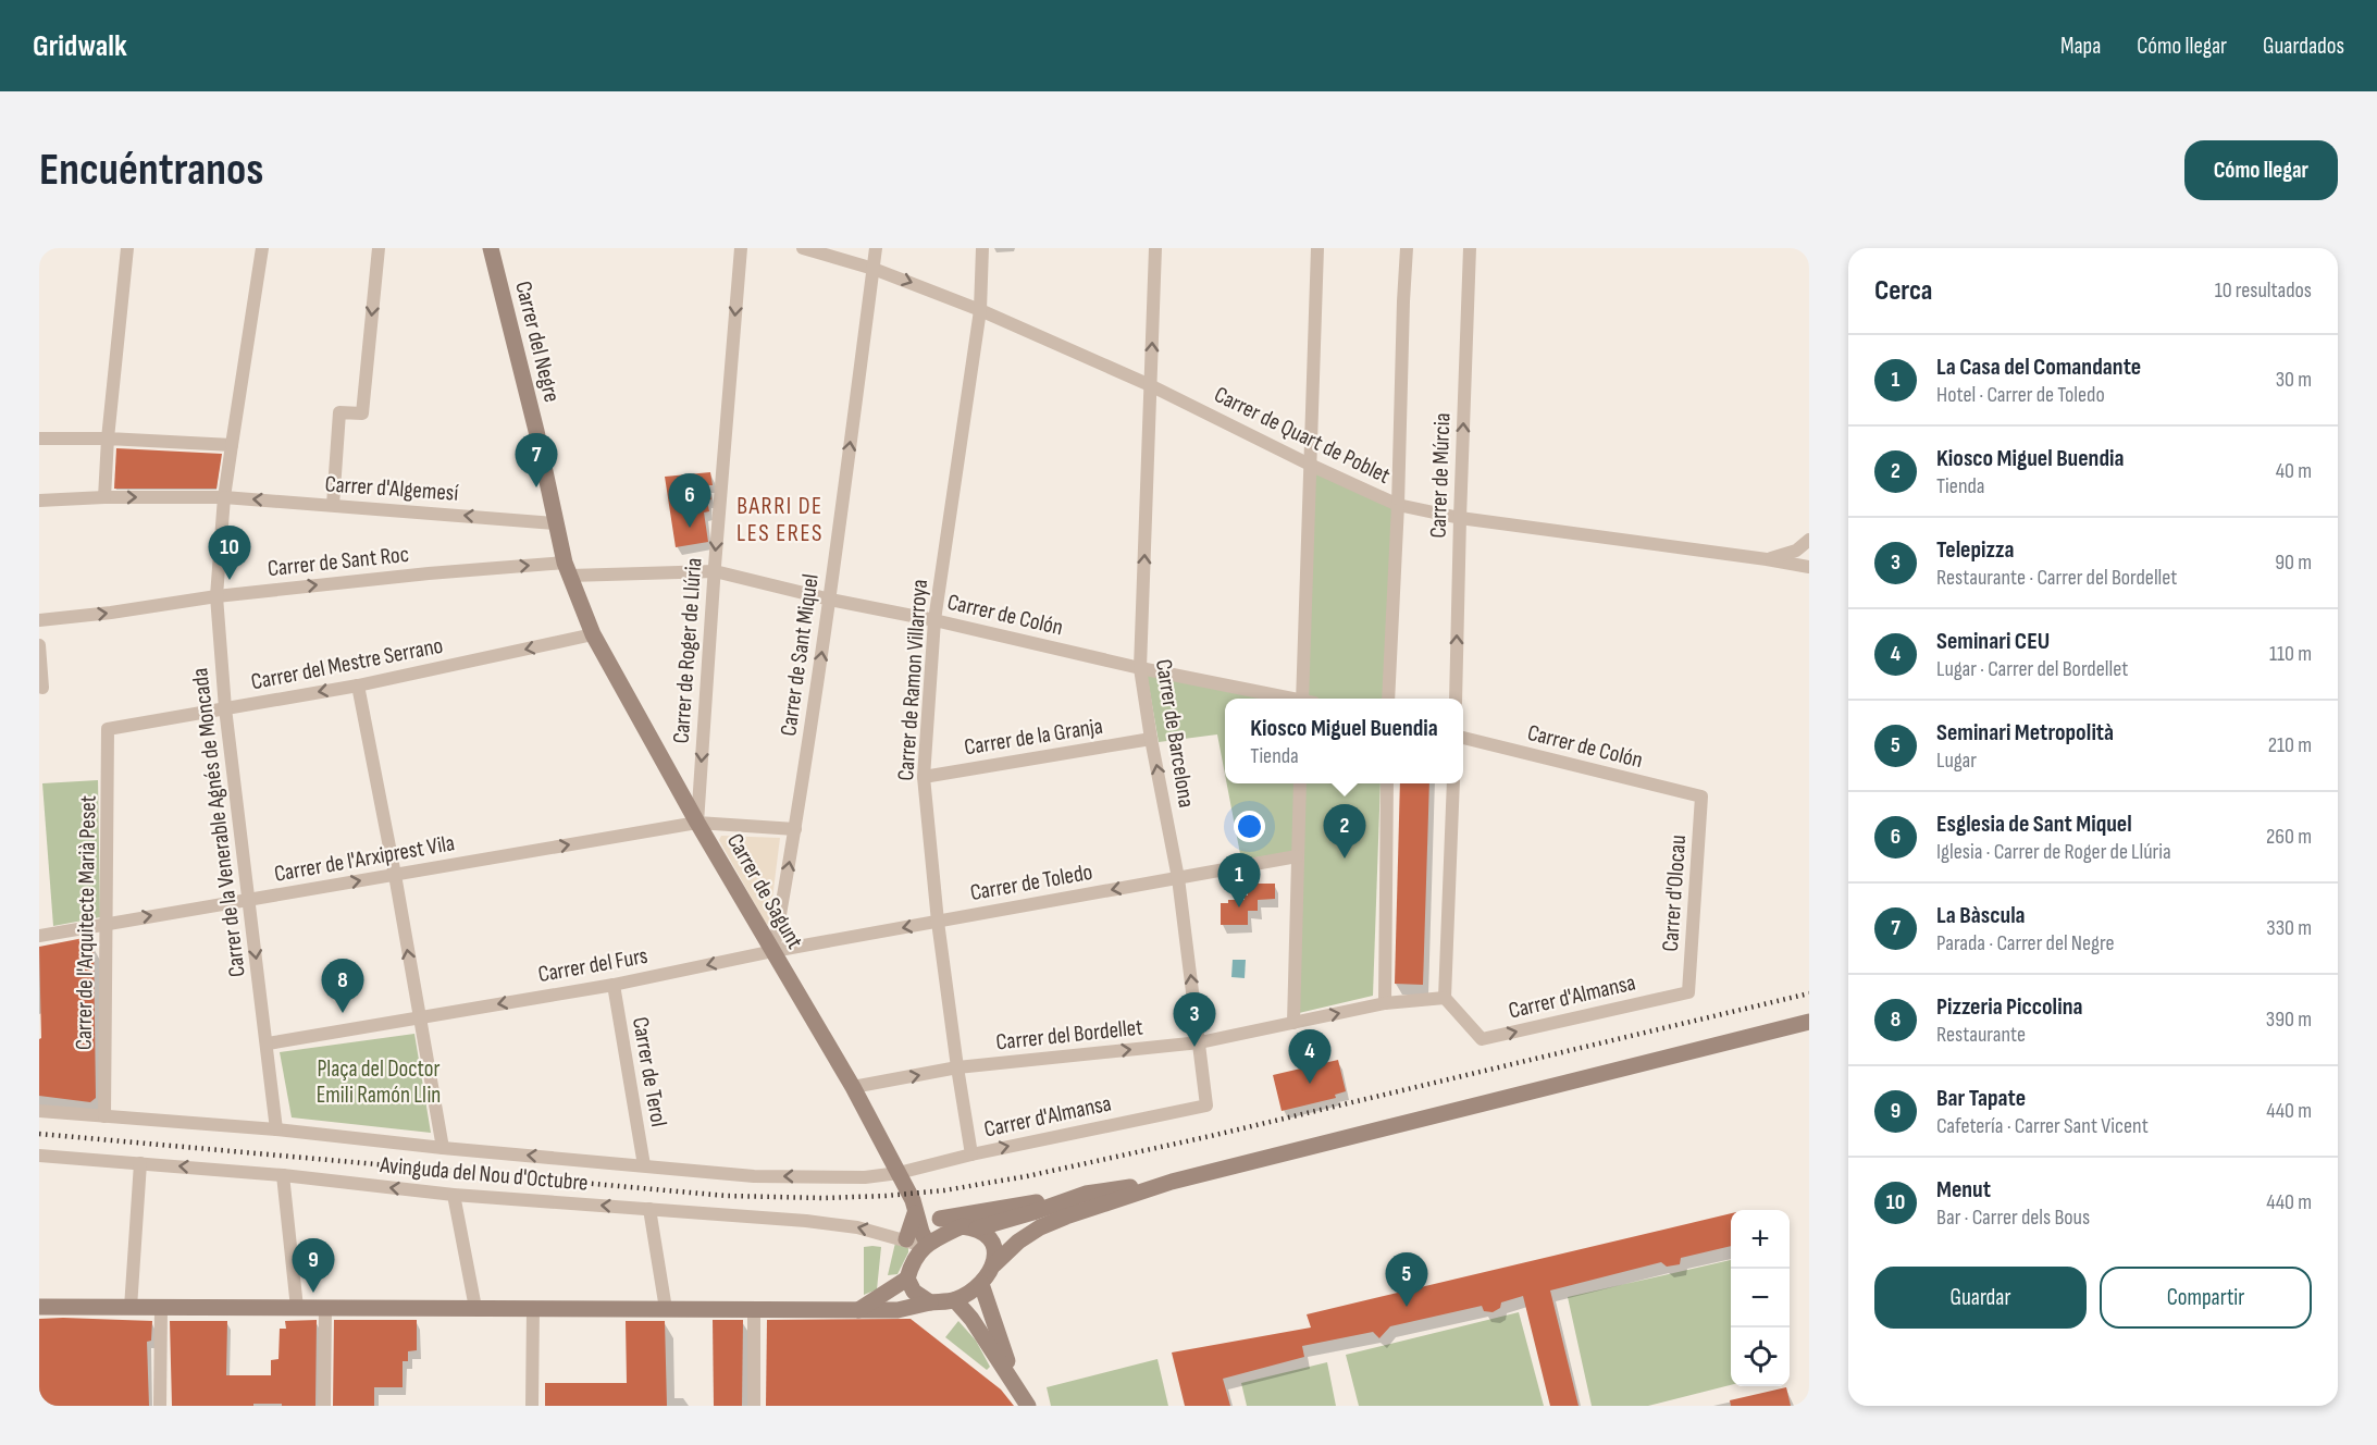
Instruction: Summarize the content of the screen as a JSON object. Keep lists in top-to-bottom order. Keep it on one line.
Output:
{"streets":{"street":["Carrer del Negre","Carrer de Quart de Poblet","Carrer de Múrcia","Carrer d'Algemesí","Carrer de Sant Roc","Carrer de Colón","Carrer de Roger de Llúria","Carrer de Sant Miquel","Carrer del Mestre Serrano","Carrer de Ramon Villarroya","Carrer de Barcelona","Carrer de la Granja","Carrer de la Venerable Agnés de Moncada","Carrer de l'Arxiprest Vila","Carrer de Toledo","Carrer de Sagunt","Carrer d'Olocau","Carrer de l'Arquitecte Marià Peset","Carrer del Furs","Carrer d'Almansa","Carrer del Bordellet","Carrer de Terol","Avinguda del Nou d'Octubre"]},"crossings":[["Carrer del Negre","Carrer d'Algemesí"],["Carrer del Negre","Carrer de Sant Roc"],["Carrer del Negre","Carrer de Colón"],["Carrer del Negre","Carrer de Sagunt"],["Carrer de Quart de Poblet","Carrer de Múrcia"],["Carrer de Quart de Poblet","Carrer de Sant Miquel"],["Carrer de Quart de Poblet","Carrer de Ramon Villarroya"],["Carrer de Quart de Poblet","Carrer de Barcelona"],["Carrer d'Algemesí","Carrer de la Venerable Agnés de Moncada"],["Carrer de Sant Roc","Carrer de Colón"],["Carrer de Sant Roc","Carrer de la Venerable Agnés de Moncada"],["Carrer de Sant Roc","Carrer de Sagunt"],["Carrer de Colón","Carrer de Roger de Llúria"],["Carrer de Colón","Carrer de Sant Miquel"],["Carrer de Colón","Carrer de Ramon Villarroya"],["Carrer de Colón","Carrer de Barcelona"],["Carrer de Colón","Carrer de Sagunt"],["Carrer de Colón","Carrer d'Olocau"],["Carrer de Roger de Llúria","Carrer de l'Arxiprest Vila"],["Carrer de Roger de Llúria","Carrer de Sagunt"],["Carrer de Sant Miquel","Carrer de l'Arxiprest Vila"],["Carrer de Sant Miquel","Carrer de Toledo"],["Carrer de Sant Miquel","Carrer de Sagunt"],["Carrer de Sant Miquel","Carrer del Furs"],["Carrer del Mestre Serrano","Carrer de la Venerable Agnés de Moncada"],["Carrer del Mestre Serrano","Carrer de Sagunt"],["Carrer del Mestre Serrano","Carrer de l'Arquitecte Marià Peset"],["Carrer de Ramon Villarroya","Carrer de la Granja"],["Carrer de Ramon Villarroya","Carrer de Toledo"],["Carrer de Ramon Villarroya","Carrer d'Almansa"],["Carrer de Ramon Villarroya","Carrer del Bordellet"],["Carrer de Barcelona","Carrer de la Granja"],["Carrer de Barcelona","Carrer de Toledo"],["Carrer de Barcelona","Carrer d'Almansa"],["Carrer de Barcelona","Carrer del Bordellet"],["Carrer de la Venerable Agnés de Moncada","Carrer de l'Arxiprest Vila"],["Carrer de l'Arxiprest Vila","Carrer de Sagunt"],["Carrer de l'Arxiprest Vila","Carrer de l'Arquitecte Marià Peset"],["Carrer de Toledo","Carrer de Sagunt"],["Carrer de Toledo","Carrer del Furs"],["Carrer de Sagunt","Carrer del Furs"],["Carrer de Sagunt","Carrer d'Almansa"],["Carrer de Sagunt","Carrer del Bordellet"],["Carrer de Sagunt","Avinguda del Nou d'Octubre"],["Carrer d'Olocau","Carrer d'Almansa"],["Carrer de l'Arquitecte Marià Peset","Avinguda del Nou d'Octubre"],["Carrer del Furs","Carrer de Terol"],["Carrer d'Almansa","Carrer del Bordellet"],["Carrer d'Almansa","Avinguda del Nou d'Octubre"],["Carrer de Terol","Avinguda del Nou d'Octubre"]],"one_way":["Carrer de Sant Roc","Carrer de Roger de Llúria","Carrer de Sant Miquel","Carrer del Mestre Serrano","Carrer de Barcelona","Carrer de l'Arxiprest Vila","Carrer de Toledo","Carrer del Furs","Carrer del Bordellet"],"districts":["BARRI DE LES ERES"],"parks":["Plaça del Doctor Emili Ramón Llin"],"page":{"header":"Gridwalk","nav":["Mapa","Cómo llegar","Guardados"],"buttons":["Cómo llegar",["Guardar","Compartir"]],"title":"Encuéntranos","heading":["Cerca","10 resultados"],"list":[{"mark":"1","name":"La Casa del Comandante","note":"Hotel · Carrer de Toledo","value":"30 m"},{"mark":"2","name":"Kiosco Miguel Buendia","note":"Tienda","value":"40 m"},{"mark":"3","name":"Telepizza","note":"Restaurante · Carrer del Bordellet","value":"90 m"},{"mark":"4","name":"Seminari CEU","note":"Lugar · Carrer del Bordellet","value":"110 m"},{"mark":"5","name":"Seminari Metropolità","note":"Lugar","value":"210 m"},{"mark":"6","name":"Esglesia de Sant Miquel","note":"Iglesia · Carrer de Roger de Llúria","value":"260 m"},{"mark":"7","name":"La Bàscula","note":"Parada · Carrer del Negre","value":"330 m"},{"mark":"8","name":"Pizzeria Piccolina","note":"Restaurante","value":"390 m"},{"mark":"9","name":"Bar Tapate","note":"Cafetería · Carrer Sant Vicent","value":"440 m"},{"mark":"10","name":"Menut","note":"Bar · Carrer dels Bous","value":"440 m"}],"pins":["7","6","10","2","1","8","3","4","9","5"],"popup":["Kiosco Miguel Buendia","Tienda"],"map_buttons":["+","−"]}}
